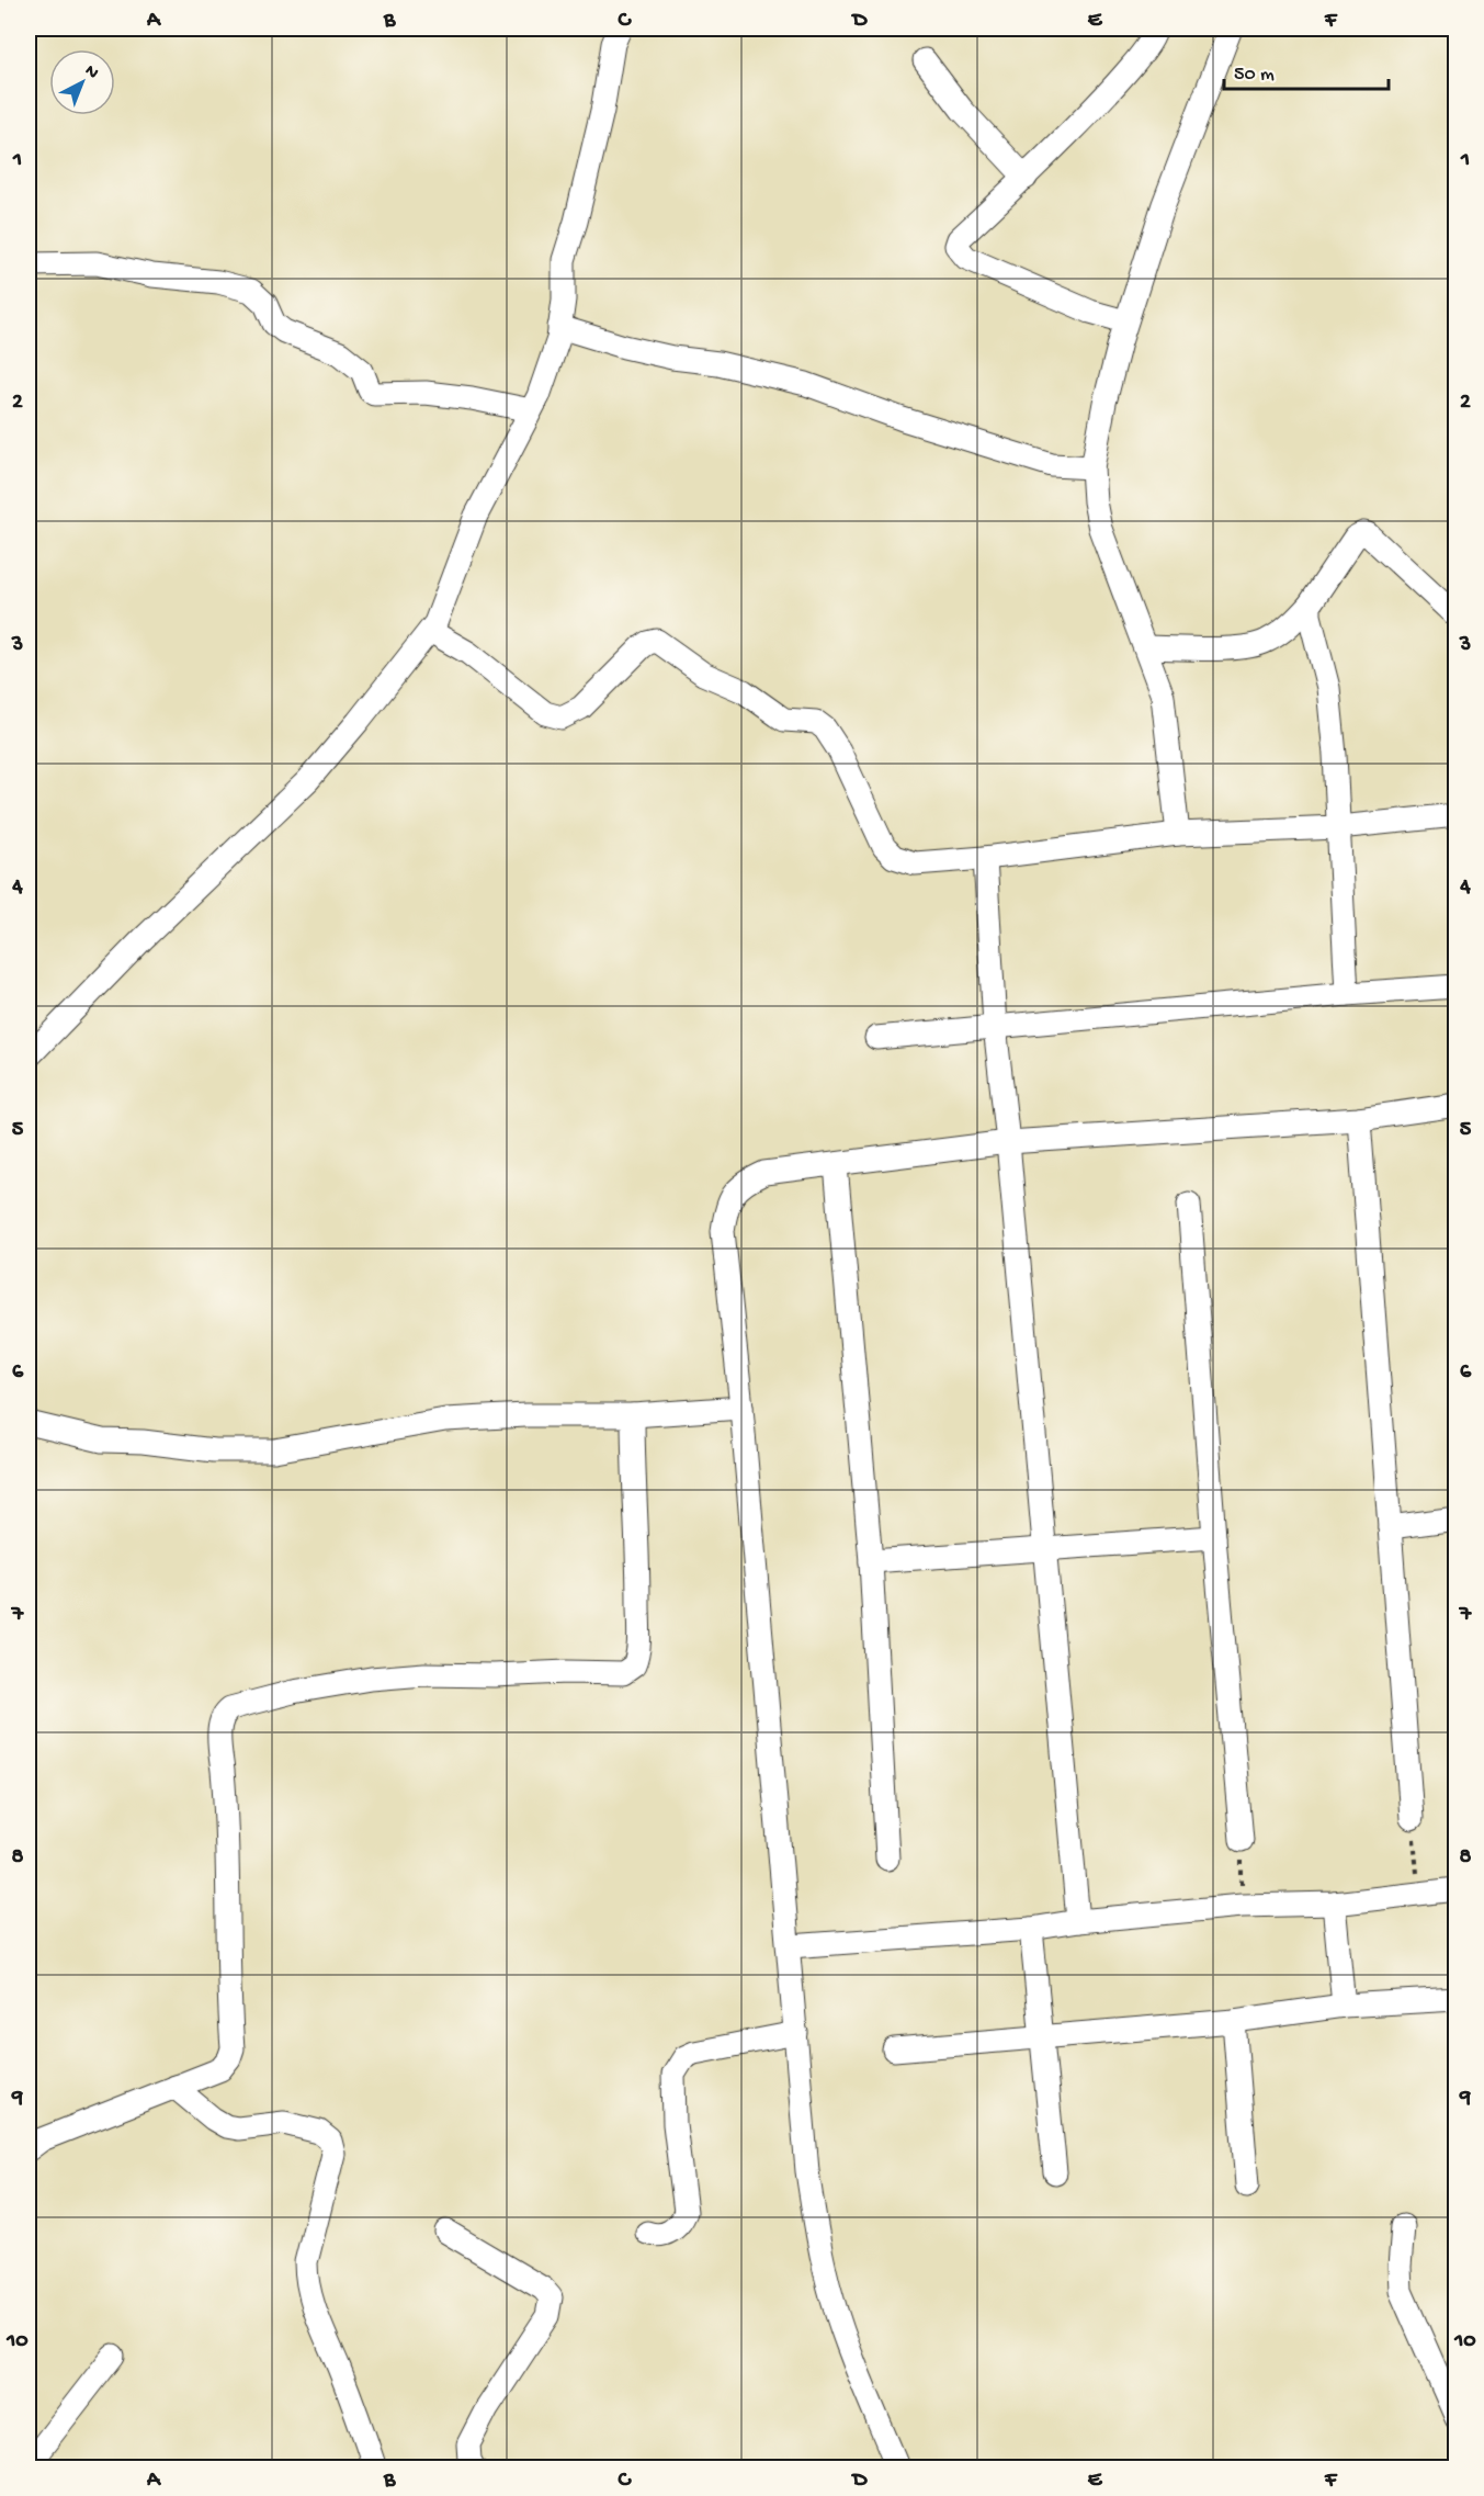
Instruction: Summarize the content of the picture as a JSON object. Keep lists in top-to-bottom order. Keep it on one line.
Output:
{"scale_bar":"50 m","north":"top right","grid":{"columns":["A","B","C","D","E","F"],"rows":["1","2","3","4","5","6","7","8","9","10"]}}
